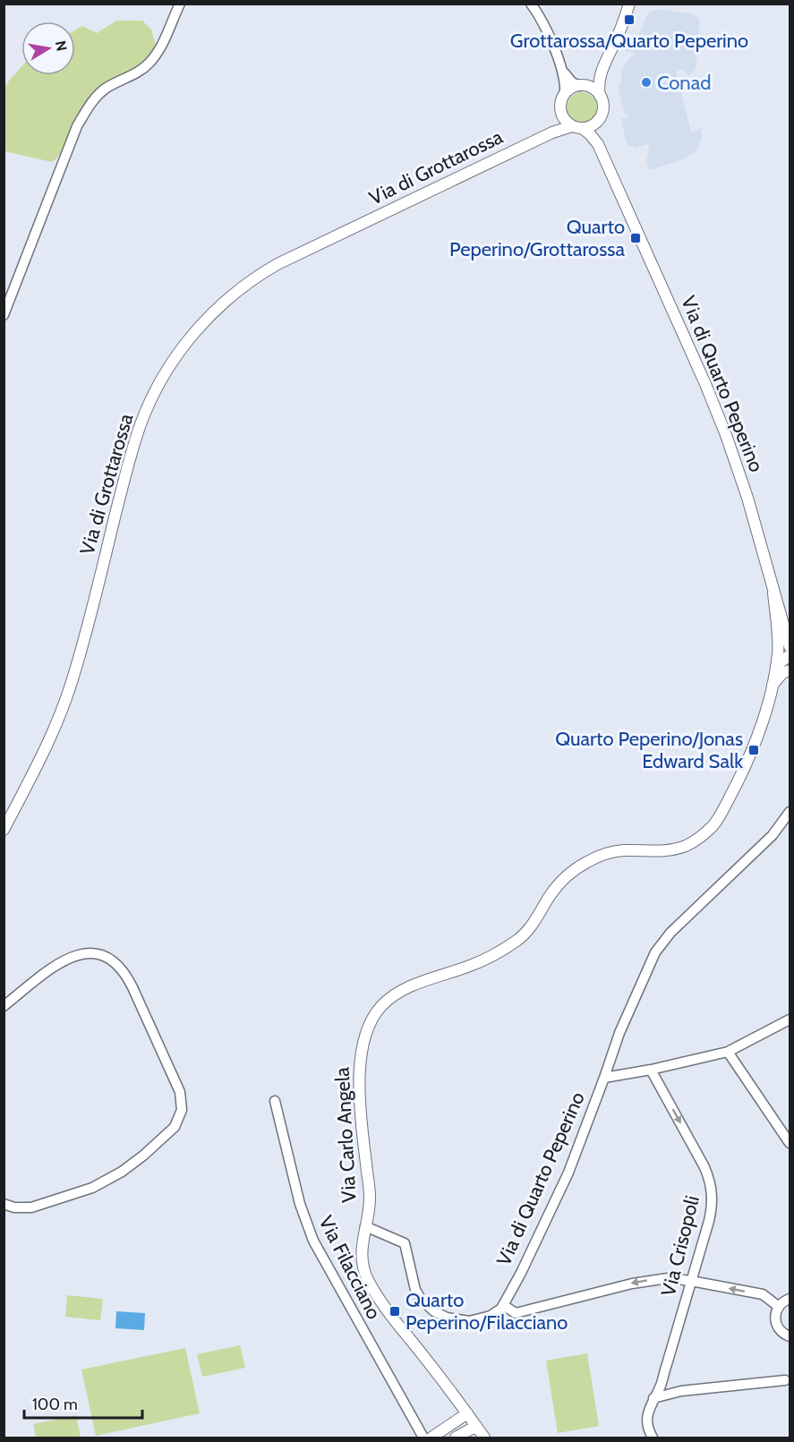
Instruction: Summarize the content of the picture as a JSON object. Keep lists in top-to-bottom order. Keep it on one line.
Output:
{"streets":{"street":["Via di Grottarossa","Via di Quarto Peperino","Via Carlo Angela","Via Crisopoli","Via Filacciano"]},"crossings":[["Via di Grottarossa","Via di Quarto Peperino"]],"places":{"transit":["Grottarossa/Quarto Peperino","Quarto Peperino/Grottarossa","Quarto Peperino/Jonas Edward Salk","Quarto Peperino/Filacciano"],"other":["Conad"]},"scale_bar":"100 m","north":"right"}
